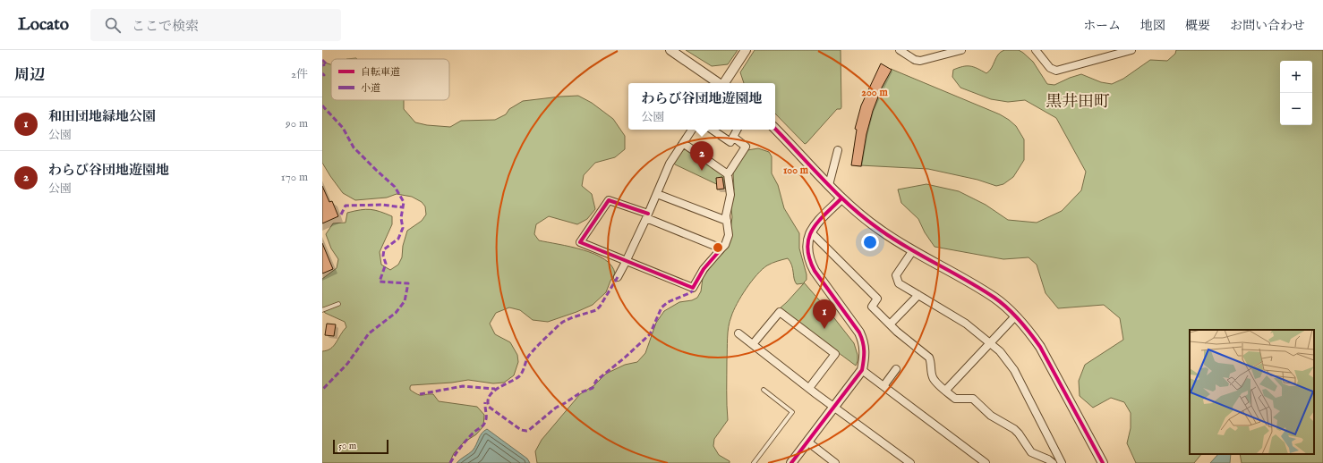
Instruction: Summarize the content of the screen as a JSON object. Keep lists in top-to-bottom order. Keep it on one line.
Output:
{"districts":["黒井田町"],"legend":["自転車道","小道"],"scale_bar":"50 m","page":{"header":"Locato","search":"ここで検索","nav":["ホーム","地図","概要","お問い合わせ"],"heading":["周辺","2件"],"map_buttons":["+","−"],"popup":["わらび谷団地遊園地","公園"],"list":[{"mark":"1","name":"和田団地緑地公園","note":"公園","value":"90 m"},{"mark":"2","name":"わらび谷団地遊園地","note":"公園","value":"170 m"}],"pins":["2","1"],"scale":"50 m"},"rings":["200 m","100 m"]}
